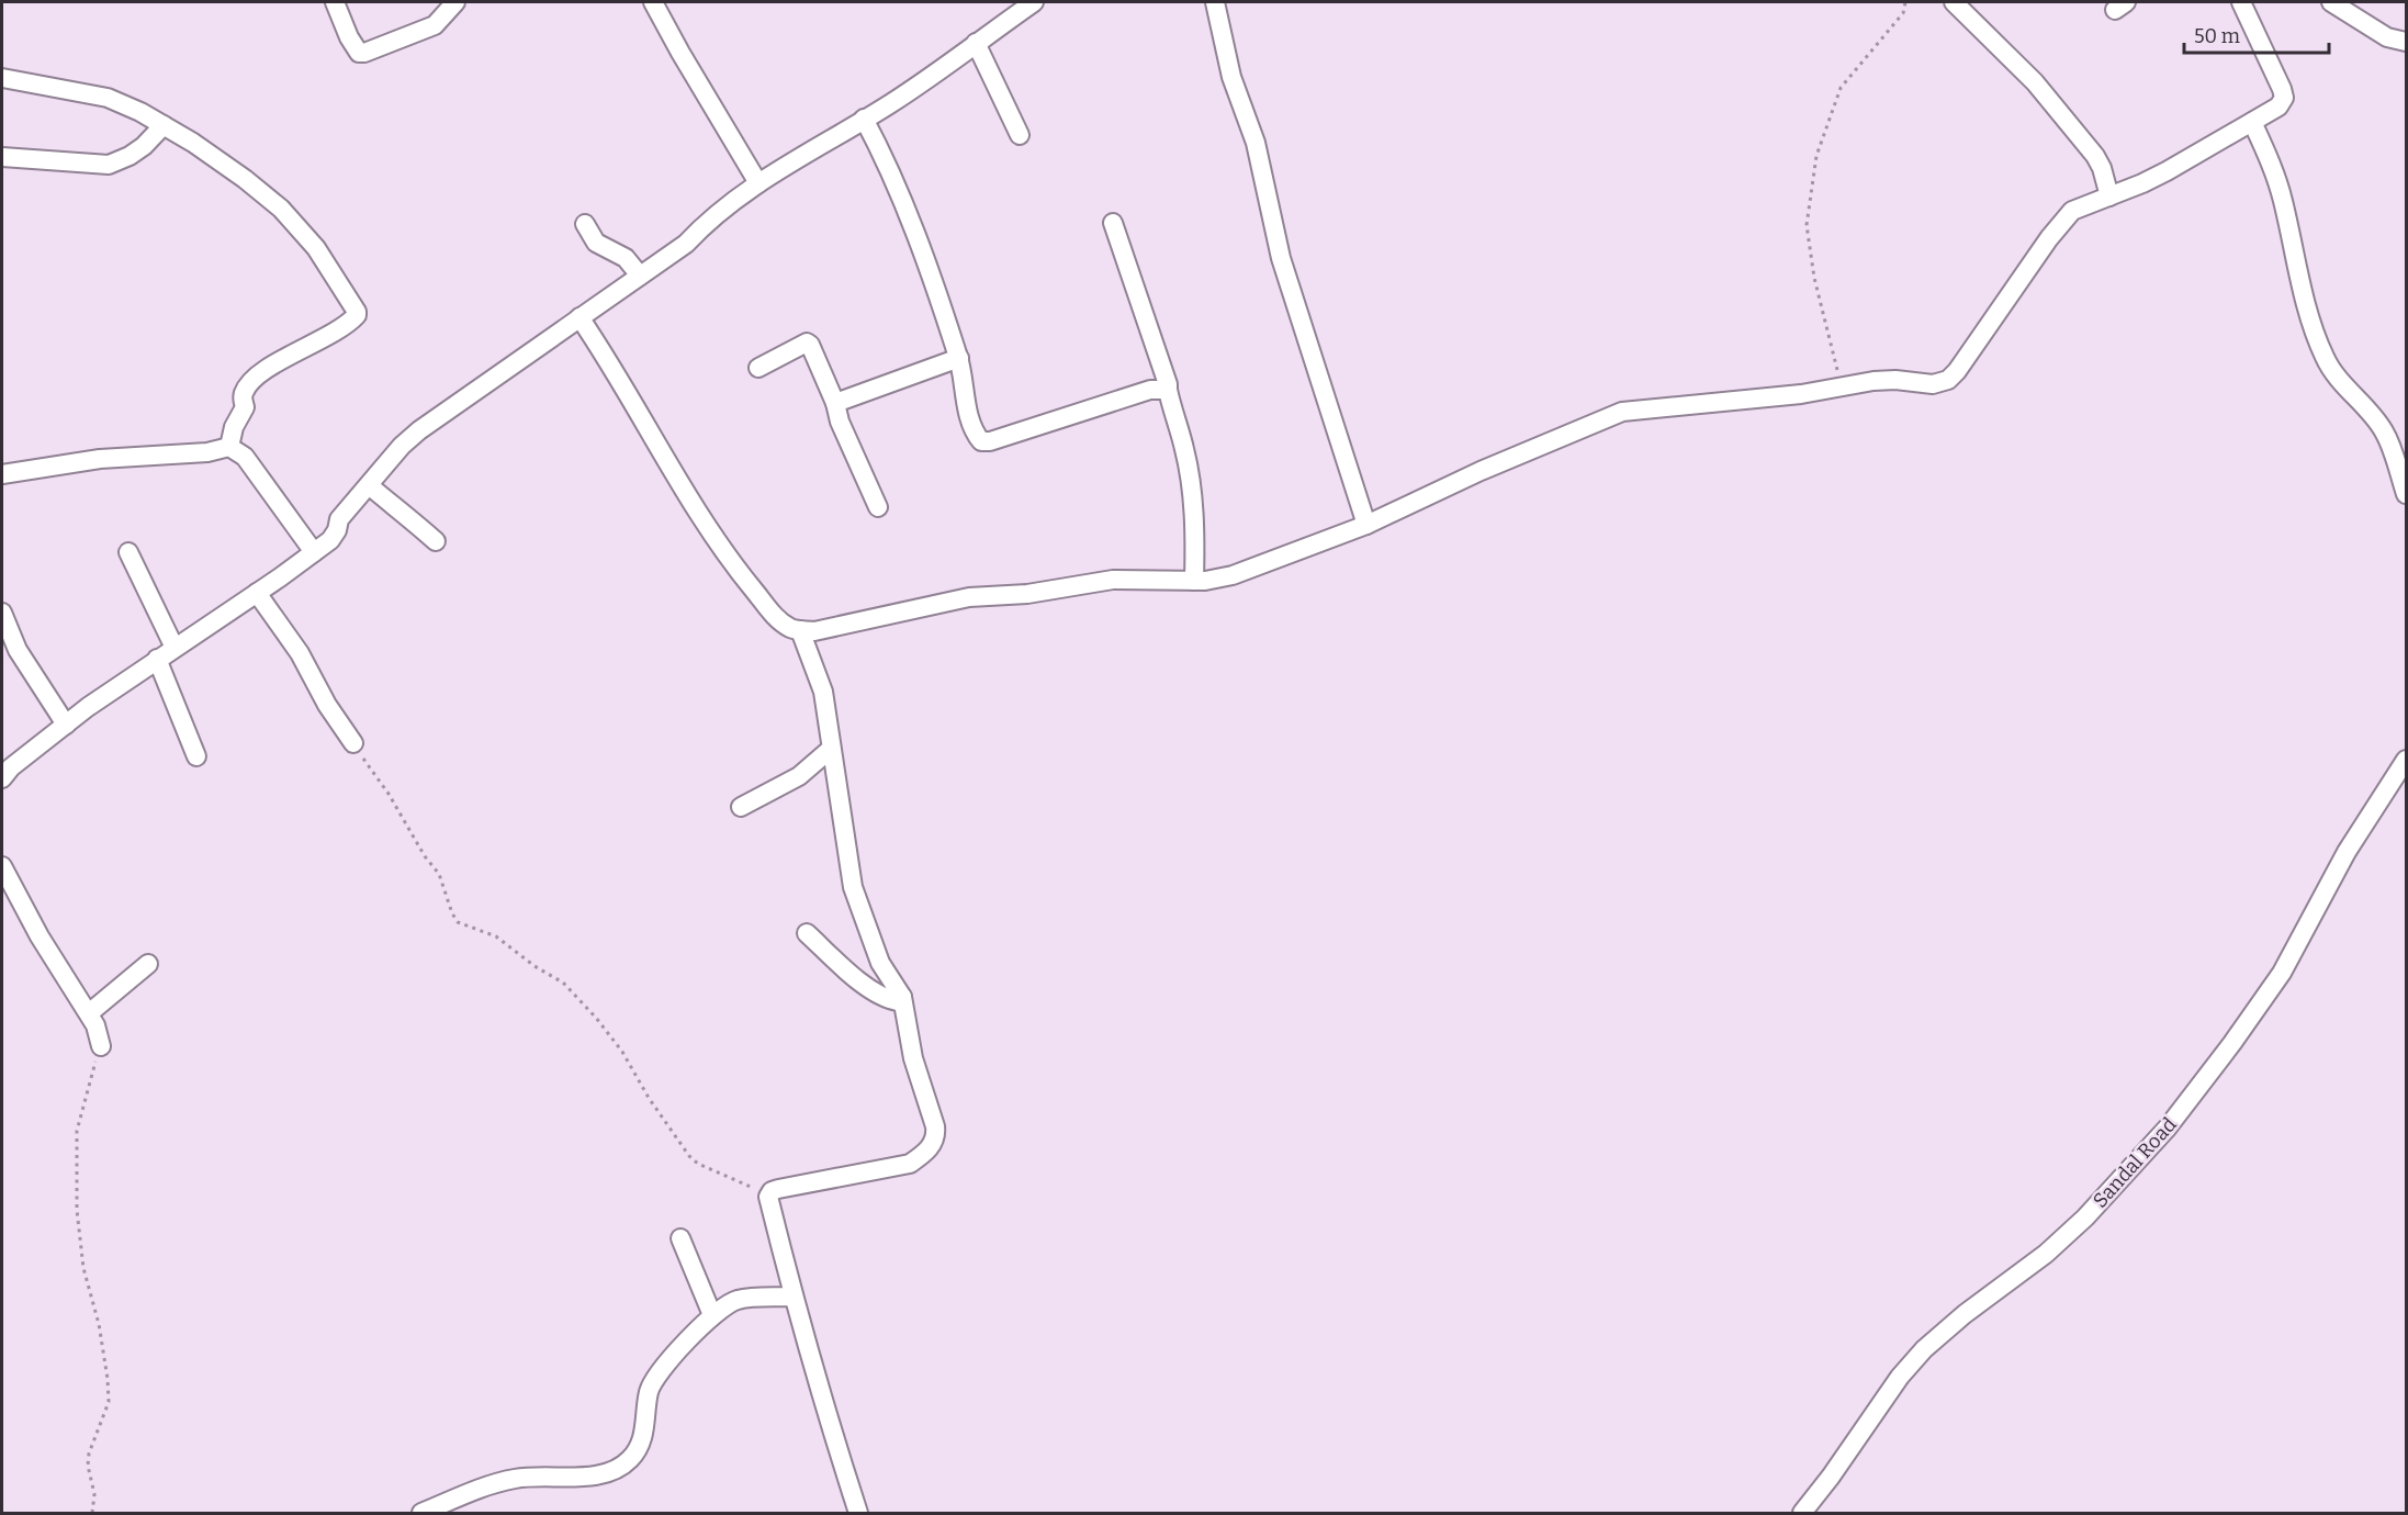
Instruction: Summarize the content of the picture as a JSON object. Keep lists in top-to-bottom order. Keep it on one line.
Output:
{"streets":{"street":["Sandal Road"]},"scale_bar":"50 m"}
